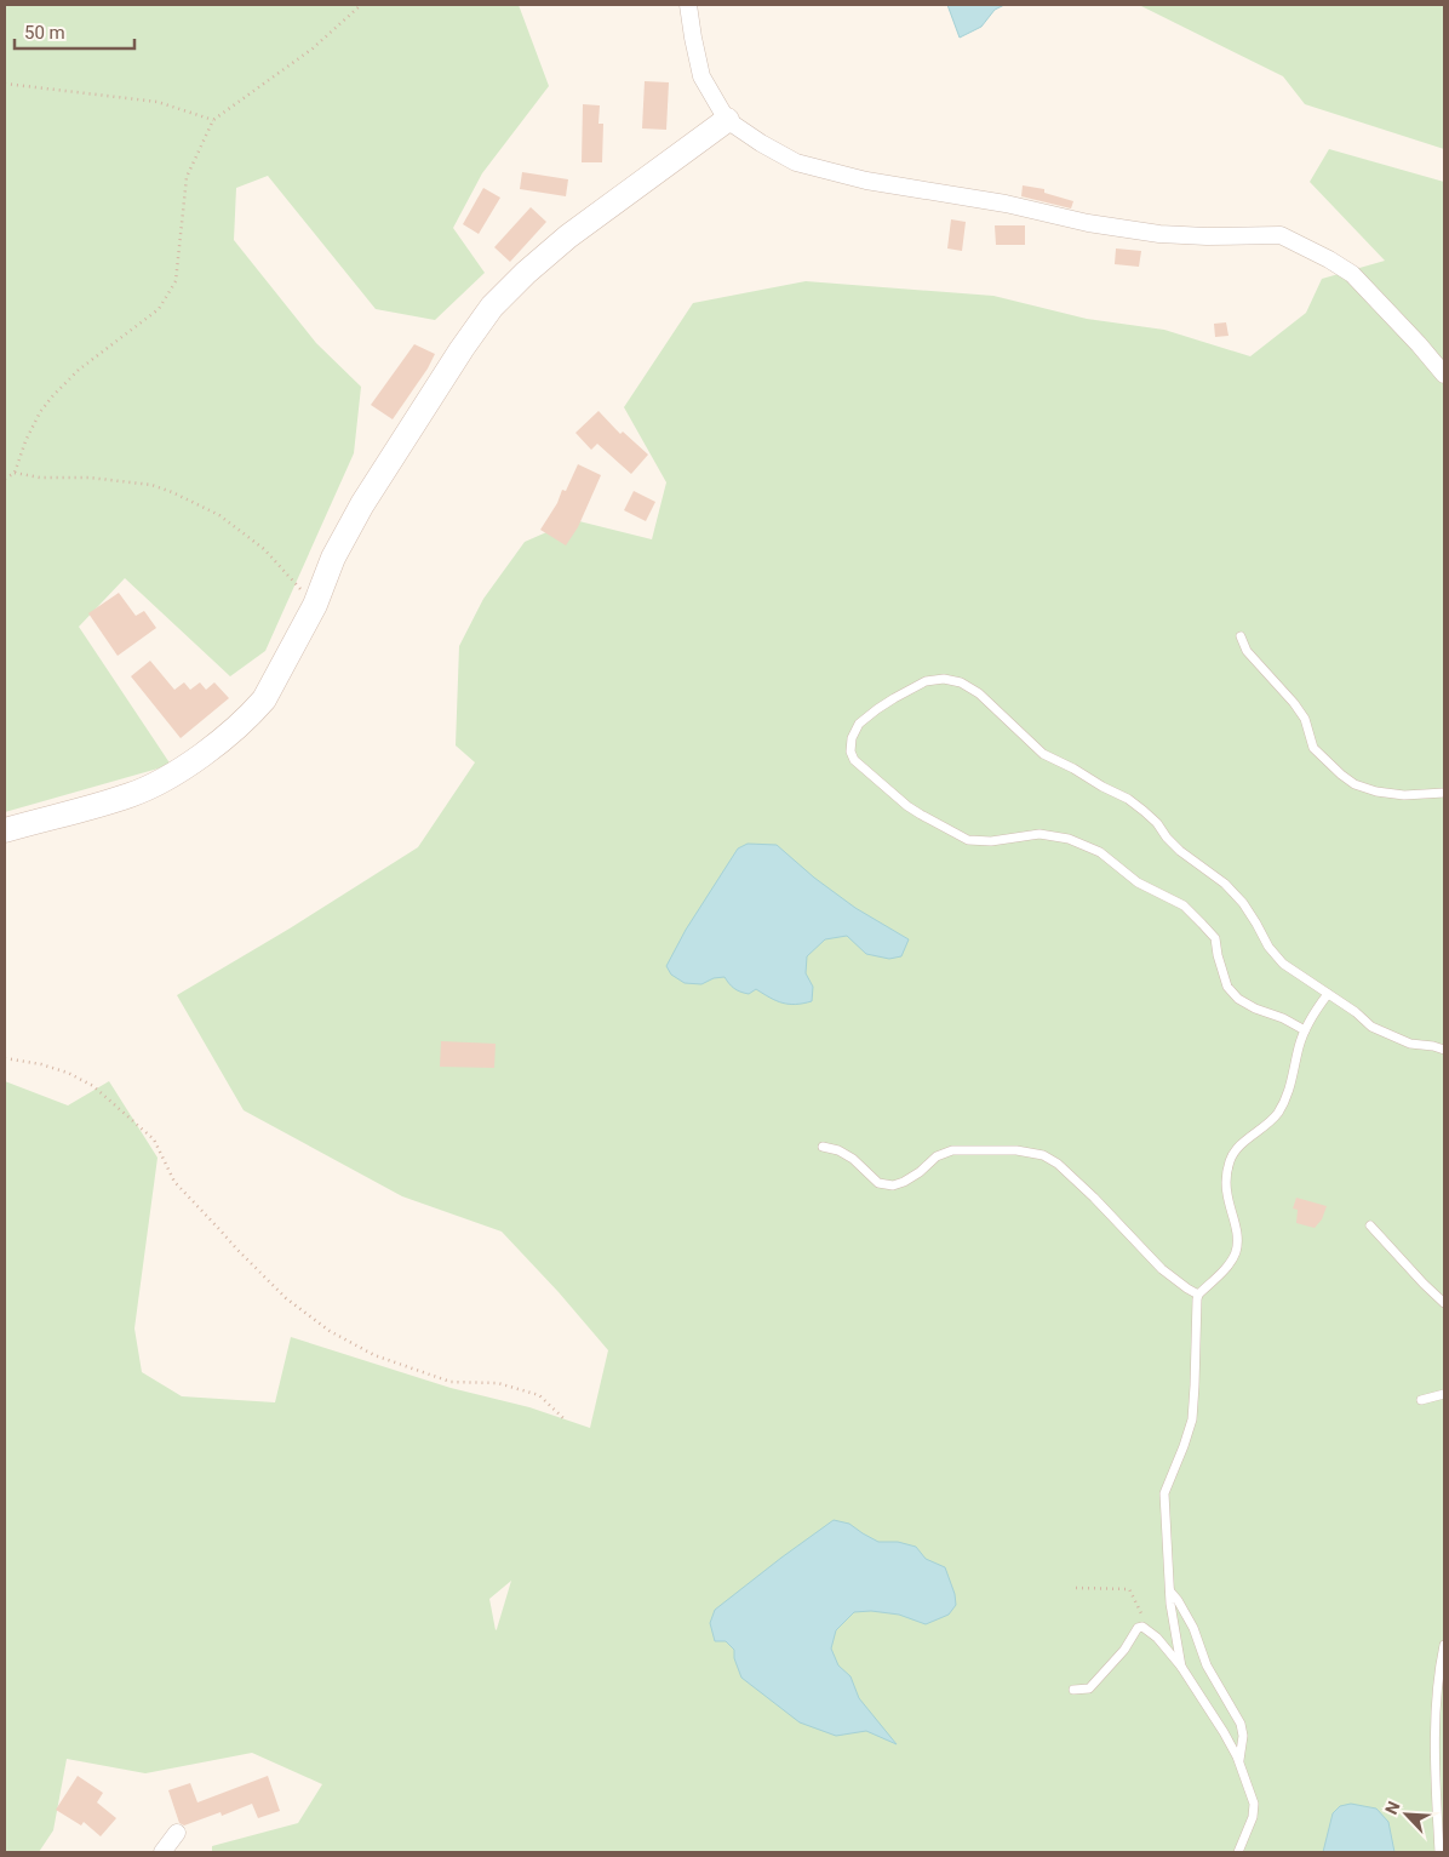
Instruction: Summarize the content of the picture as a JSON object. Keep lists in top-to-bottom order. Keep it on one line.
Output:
{"scale_bar":"50 m","north":"top left"}
